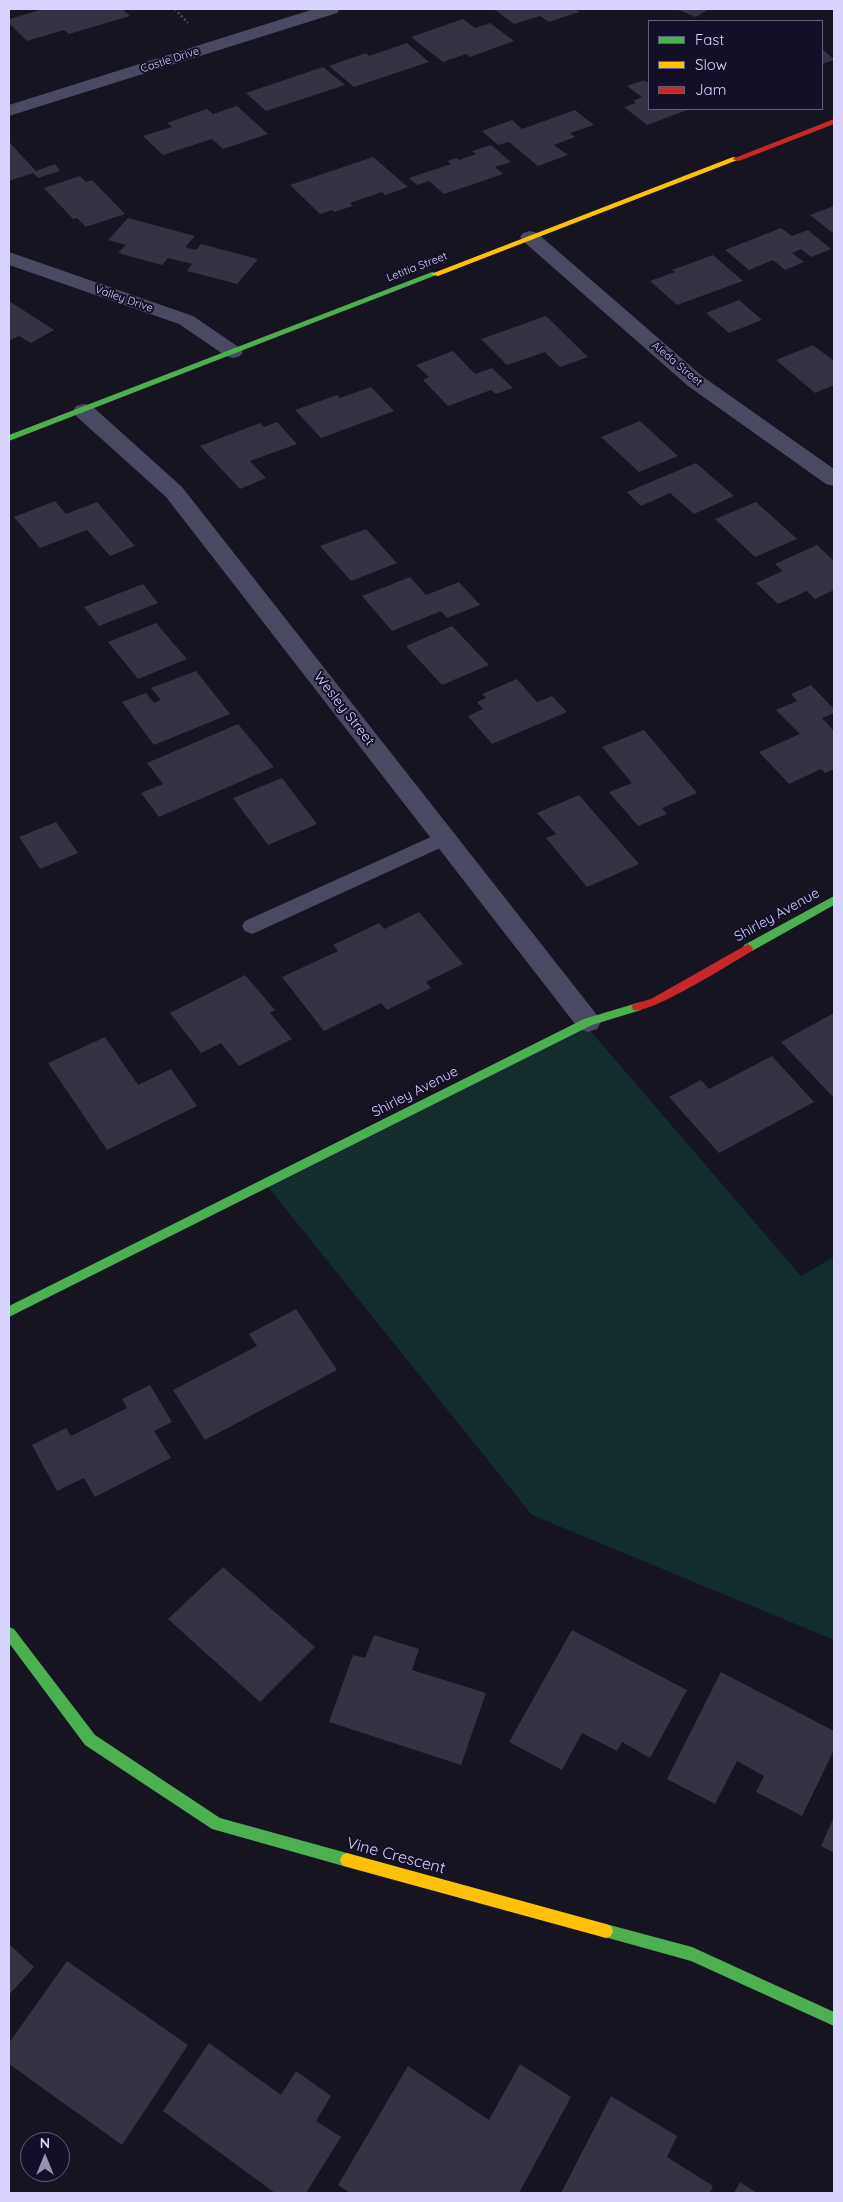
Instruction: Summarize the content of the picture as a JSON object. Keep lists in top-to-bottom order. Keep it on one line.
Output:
{"streets":{"street":["Castle Drive","Letitia Street","Valley Drive","Aleda Street","Wesley Street","Shirley Avenue","Vine Crescent"]},"crossings":[["Letitia Street","Valley Drive"],["Letitia Street","Aleda Street"],["Letitia Street","Wesley Street"],["Wesley Street","Shirley Avenue"]],"legend":["Fast","Slow","Jam"],"north":"top"}
